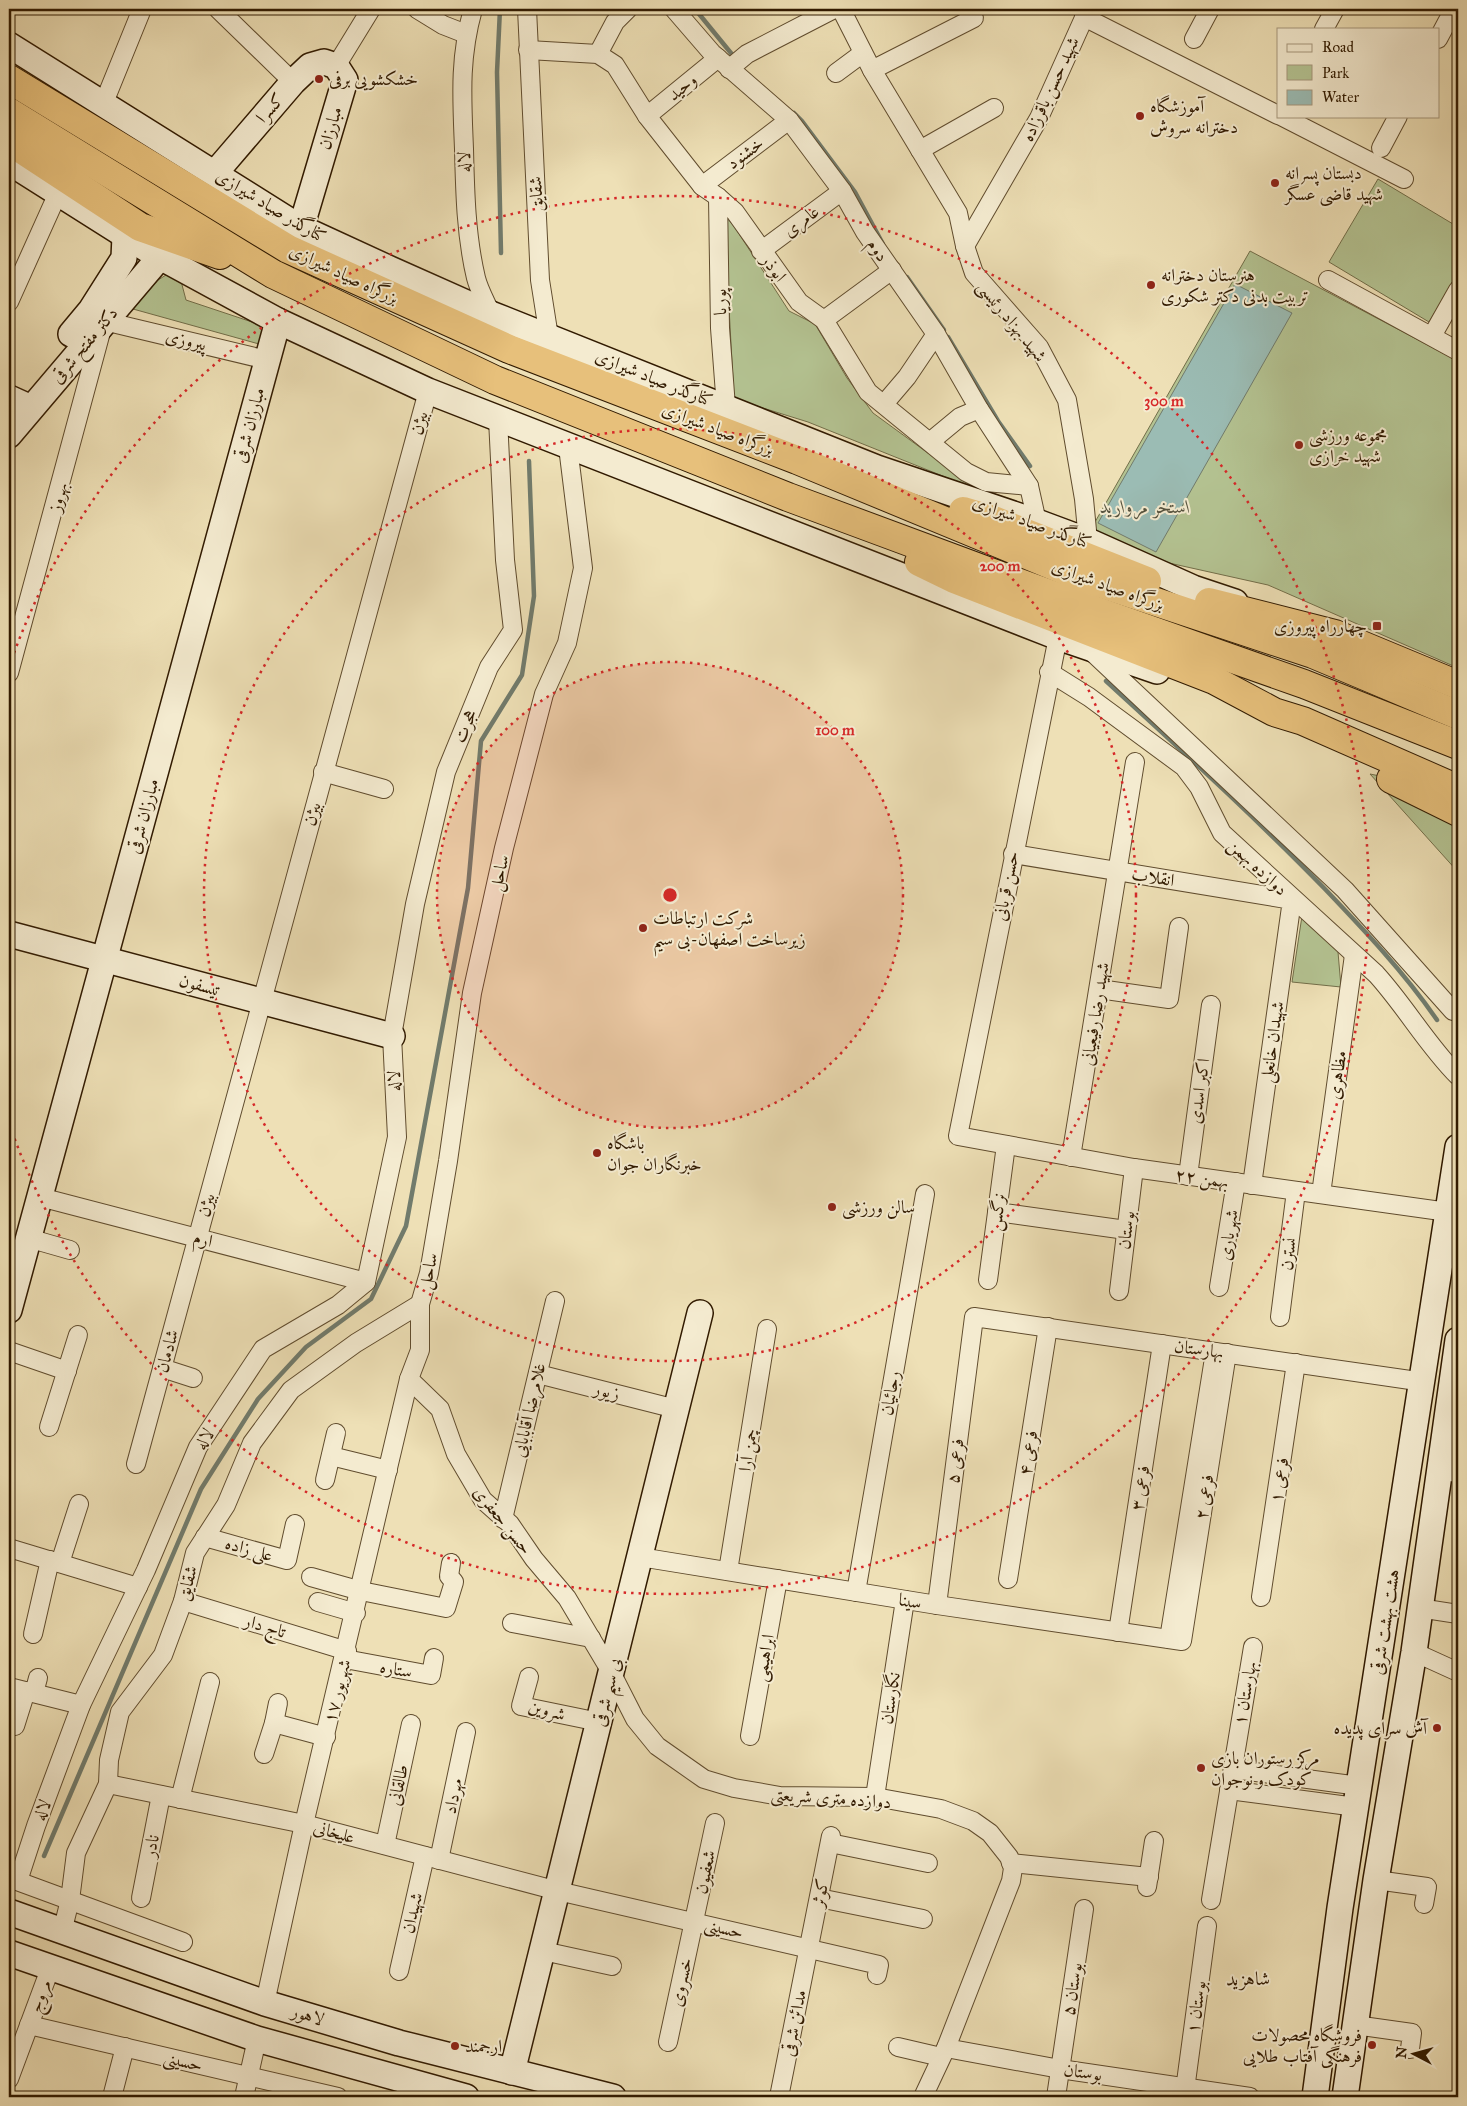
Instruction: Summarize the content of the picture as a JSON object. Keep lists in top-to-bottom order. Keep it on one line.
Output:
{"streets":{"highway":["بزرگراه صیاد شیرازی"],"main road":["کسرا","مبارزان","کنارگذر صیاد شیرازی","دکتر مفتح شرقی","مبارزان شرقی","تیسفون","هشت بهشت شرقی","بی سیم شرقی","لاهور"],"street":["وحید","شهید حسن باقرزاده","خشنود","لاله","شقایق","عامری","دوم","ابوذر","پوریا","شهید بهزاد رئیسی","پیروزی","بیژن","بهروز","هجرت","دوازده بهمن","ساحل","انقلاب","حسن قربانی","شهید رضا رفیعیانی","شهیدان خانعلی","مظاهری","اکبر اسدی","۲۲ بهمن","نرگس","بوستان","شهریاری","ارم","نسترن","بهارستان","شادمان","زیور","رجائیان","غلامرضا آقابابایی","چمن آرا","فرعی ۴","فرعی ۵","فرعی ۱","فرعی ۳","فرعی ۲","حسن جعفری","علی زاده","سینا","تاج دار","ابراهیمی","ستاره","۱۷ شهریور","بهارستان ۱","نگارستان","شروین","طالقانی","مهرداد","دوازده متری شریعتی","علیخانی","نادر","شعفیون","کوثر","شهیدان","حسینی","خسروی","بوستان ۵","مروج","بوستان ۱","مدائن شرقی"]},"crossings":[["وحید","دوم"],["وحید","ابوذر"],["شهید حسن باقرزاده","شهید بهزاد رئیسی"],["کسرا","مبارزان"],["کسرا","کنارگذر صیاد شیرازی"],["مبارزان","کنارگذر صیاد شیرازی"],["مبارزان","بزرگراه صیاد شیرازی"],["خشنود","دوم"],["خشنود","ابوذر"],["لاله","کنارگذر صیاد شیرازی"],["لاله","هجرت"],["لاله","تیسفون"],["لاله","ارم"],["شقایق","کنارگذر صیاد شیرازی"],["شقایق","ساحل"],["شقایق","علی زاده"],["شقایق","تاج دار"],["شقایق","علیخانی"],["شقایق","لاهور"],["کنارگذر صیاد شیرازی","دوم"],["کنارگذر صیاد شیرازی","بزرگراه صیاد شیرازی"],["کنارگذر صیاد شیرازی","پوریا"],["کنارگذر صیاد شیرازی","شهید بهزاد رئیسی"],["عامری","دوم"],["عامری","ابوذر"],["دوم","ابوذر"],["ابوذر","پوریا"],["پیروزی","دکتر مفتح شرقی"],["پیروزی","مبارزان شرقی"],["پیروزی","بهروز"],["دکتر مفتح شرقی","بهروز"],["بیژن","تیسفون"],["بیژن","ارم"],["بیژن","شادمان"],["مبارزان شرقی","تیسفون"],["مبارزان شرقی","ارم"],["هجرت","تیسفون"],["دوازده بهمن","انقلاب"],["دوازده بهمن","حسن قربانی"],["دوازده بهمن","شهیدان خانعلی"],["دوازده بهمن","مظاهری"],["انقلاب","حسن قربانی"],["انقلاب","شهید رضا رفیعیانی"],["انقلاب","شهیدان خانعلی"],["حسن قربانی","۲۲ بهمن"],["شهید رضا رفیعیانی","۲۲ بهمن"],["شهیدان خانعلی","۲۲ بهمن"],["شهیدان خانعلی","شهریاری"],["مظاهری","۲۲ بهمن"],["اکبر اسدی","۲۲ بهمن"],["۲۲ بهمن","نرگس"],["۲۲ بهمن","بوستان"],["۲۲ بهمن","شهریاری"],["۲۲ بهمن","نسترن"],["۲۲ بهمن","هشت بهشت شرقی"],["بوستان","بوستان ۵"],["بوستان","بوستان ۱"],["ارم","شادمان"],["بهارستان","فرعی ۴"],["بهارستان","فرعی ۵"],["بهارستان","فرعی ۱"],["بهارستان","فرعی ۳"],["بهارستان","فرعی ۲"],["بهارستان","هشت بهشت شرقی"],["زیور","غلامرضا آقابابایی"],["زیور","بی سیم شرقی"],["رجائیان","سینا"],["غلامرضا آقابابایی","حسن جعفری"],["چمن آرا","سینا"],["فرعی ۵","سینا"],["فرعی ۳","سینا"],["فرعی ۲","سینا"],["حسن جعفری","۱۷ شهریور"],["حسن جعفری","بی سیم شرقی"],["حسن جعفری","دوازده متری شریعتی"],["سینا","ابراهیمی"],["سینا","بی سیم شرقی"],["سینا","نگارستان"],["تاج دار","ستاره"],["تاج دار","۱۷ شهریور"],["ستاره","۱۷ شهریور"],["۱۷ شهریور","علیخانی"],["۱۷ شهریور","لاهور"],["بی سیم شرقی","شروین"],["بی سیم شرقی","دوازده متری شریعتی"],["بی سیم شرقی","علیخانی"],["بی سیم شرقی","حسینی"],["بی سیم شرقی","لاهور"],["نگارستان","دوازده متری شریعتی"],["طالقانی","علیخانی"],["مهرداد","علیخانی"],["مهرداد","شهیدان"],["علیخانی","نادر"],["علیخانی","شهیدان"],["علیخانی","حسینی"],["شعفیون","حسینی"],["شعفیون","خسروی"],["کوثر","حسینی"],["کوثر","مدائن شرقی"],["حسینی","خسروی"],["حسینی","مروج"],["حسینی","مدائن شرقی"]],"districts":["شاهزید"],"water":["استخر مروارید"],"places":{"other":["خشکشویی برفی","آموزشگاه دخترانه سروش","دبستان پسرانه شهید قاضی عسگر","هنرستان دخترانه تربیت بدنی دکتر شکوری","مجموعه ورزشی شهید خرازی","شرکت ارتباطات زیرساخت اصفهان-بی سیم","باشگاه خبرنگاران جوان","سالن ورزشی","آش سرای پدیده","مرکز رستوران بازی کودک و نوجوان","فروشگاه محصولات فرهنگی آفتاب طلایی","ارجمند"],"transit":["چهارراه پیروزی"]},"legend":["Road","Park","Water"],"north":"left","rings":["300 m","200 m","100 m"]}
